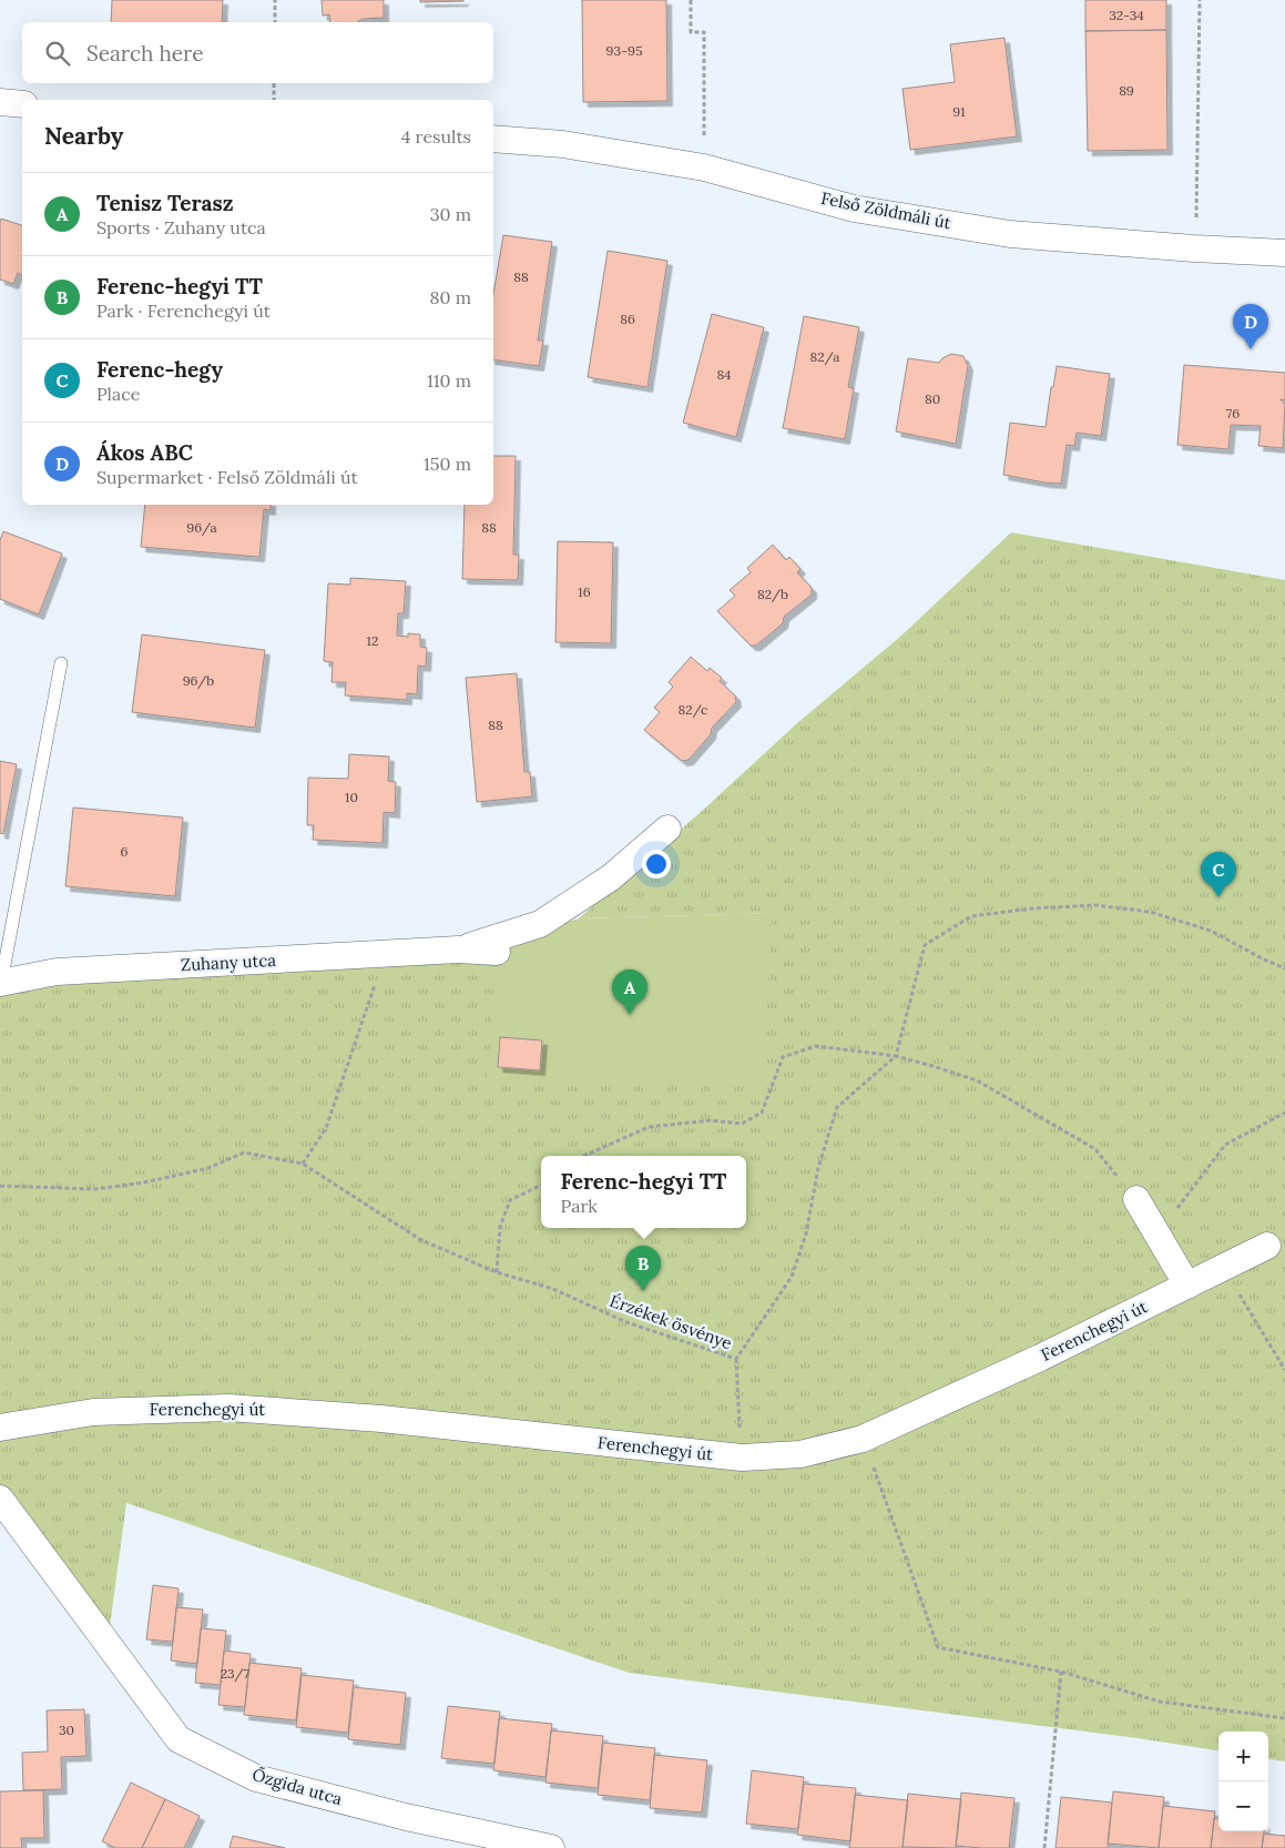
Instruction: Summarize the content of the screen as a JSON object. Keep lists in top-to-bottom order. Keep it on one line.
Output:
{"streets":{"street":["Felső Zöldmáli út","Zuhany utca","Ferenchegyi út","Őzgida utca"],"path":["Érzékek ösvénye"]},"house_numbers":["32-34","93-95","89","91","88","86","82/a","84","80","76","96/a","88","16","82/b","12","96/b","82/c","88","10","6","23/7","30"],"page":{"search":"Search here","heading":["Nearby","4 results"],"list":[{"mark":"A","name":"Tenisz Terasz","note":"Sports · Zuhany utca","value":"30 m"},{"mark":"B","name":"Ferenc-hegyi TT","note":"Park · Ferenchegyi út","value":"80 m"},{"mark":"C","name":"Ferenc-hegy","note":"Place","value":"110 m"},{"mark":"D","name":"Ákos ABC","note":"Supermarket · Felső Zöldmáli út","value":"150 m"}],"pins":["D","C","A","B"],"popup":["Ferenc-hegyi TT","Park"],"map_buttons":["+","−"]}}
